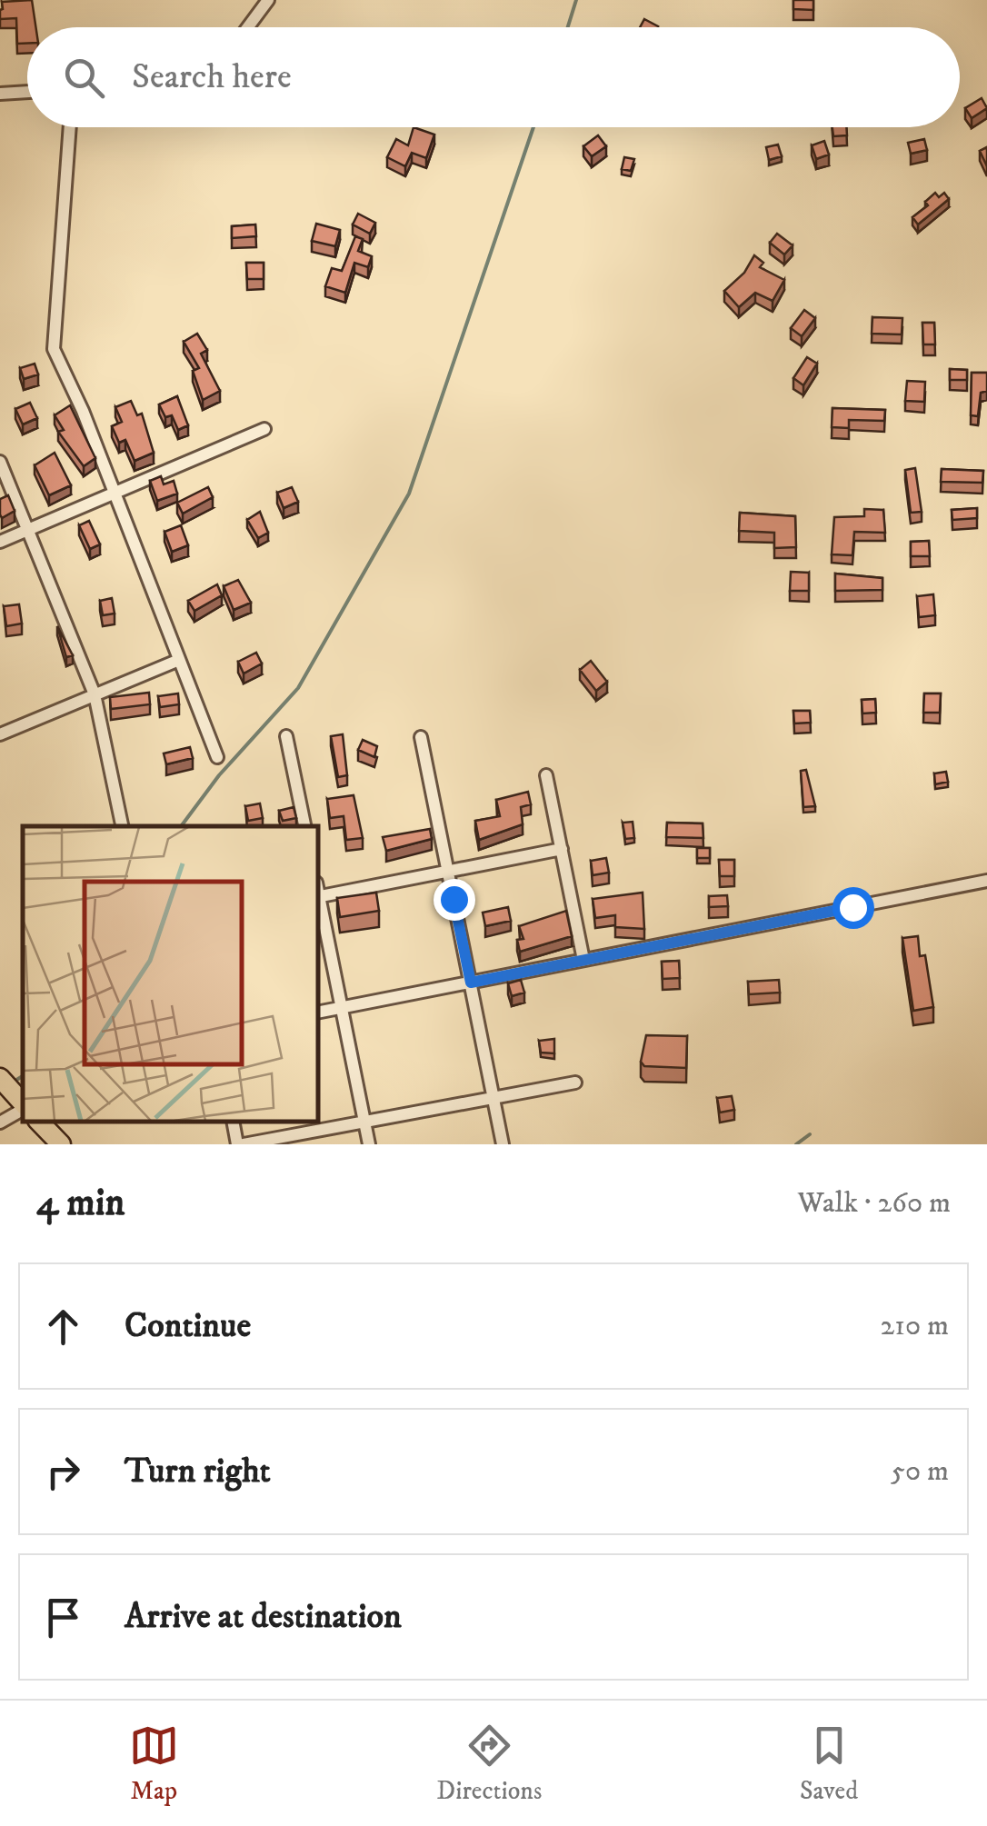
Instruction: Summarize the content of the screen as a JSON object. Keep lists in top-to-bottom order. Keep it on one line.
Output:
{"page":{"search":"Search here","heading":["4 min","Walk · 260 m"],"list":[["Continue","210 m"],["Turn right","50 m"],"Arrive at destination"],"nav":["Map","Directions","Saved"]}}
